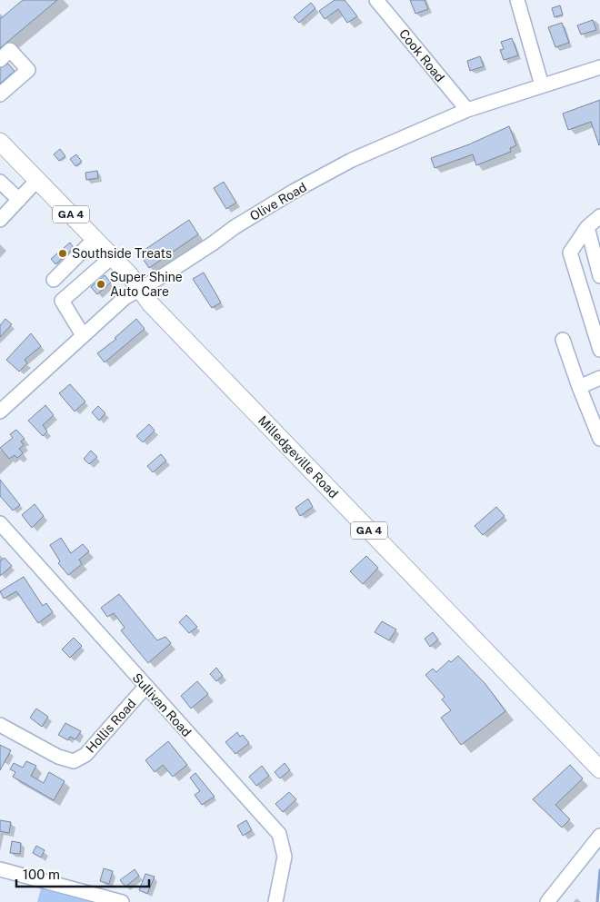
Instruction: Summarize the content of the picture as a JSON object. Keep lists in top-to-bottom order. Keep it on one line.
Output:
{"streets":{"main road":["GA 4","Milledgeville Road"],"street":["Cook Road","Olive Road","Sullivan Road","Hollis Road"]},"crossings":[["Cook Road","Olive Road"],["Olive Road","Milledgeville Road"],["Sullivan Road","Hollis Road"]],"places":["Southside Treats","Super Shine Auto Care"],"scale_bar":"100 m"}
